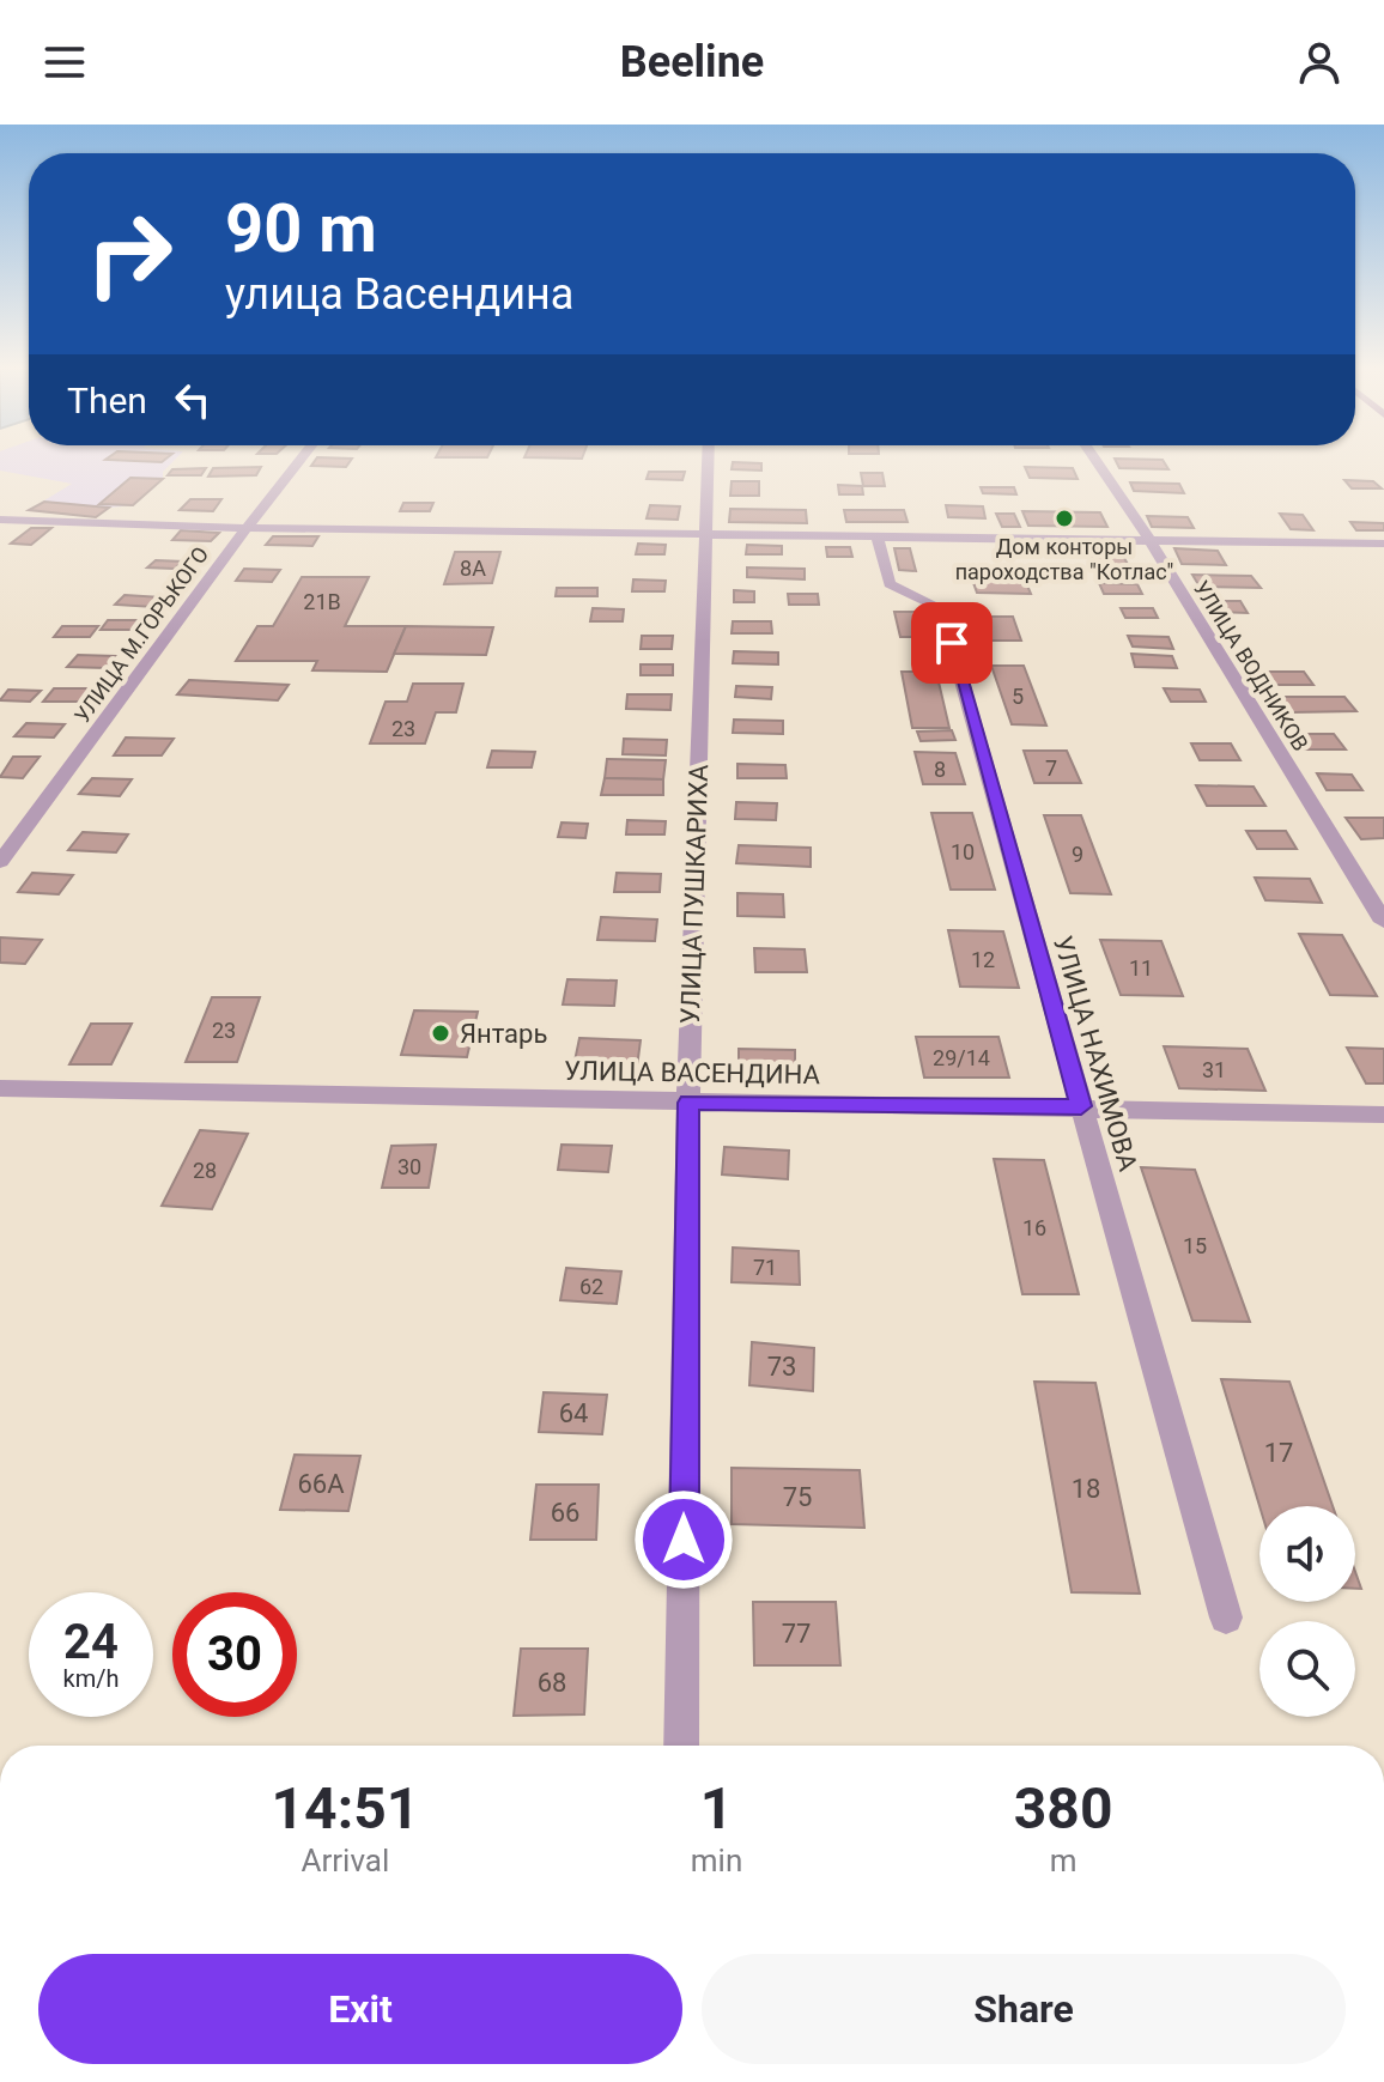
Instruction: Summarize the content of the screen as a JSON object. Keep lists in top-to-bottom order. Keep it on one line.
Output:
{"streets":{"street":["УЛИЦА М.ГОРЬКОГО","УЛИЦА ВОДНИКОВ","УЛИЦА ПУШКАРИХА","УЛИЦА НАХИМОВА","УЛИЦА ВАСЕНДИНА"]},"crossings":[["УЛИЦА ПУШКАРИХА","УЛИЦА ВАСЕНДИНА"],["УЛИЦА НАХИМОВА","УЛИЦА ВАСЕНДИНА"]],"places":["Дом конторы пароходства \"Котлас\"","Янтарь"],"house_numbers":["8А","21В","5","23","7","8","10","9","12","11","23","29/14","31","30","28","16","15","71","62","73","64","17","66А","18","75","66","77","68"],"page":{"header":"Beeline","turn":["90 m","улица Васендина"],"then":"Then","speed":"24 km/h","limit":"30","eta":["14:51","Arrival","1","min","380","m"],"buttons":["Exit","Share"]}}
